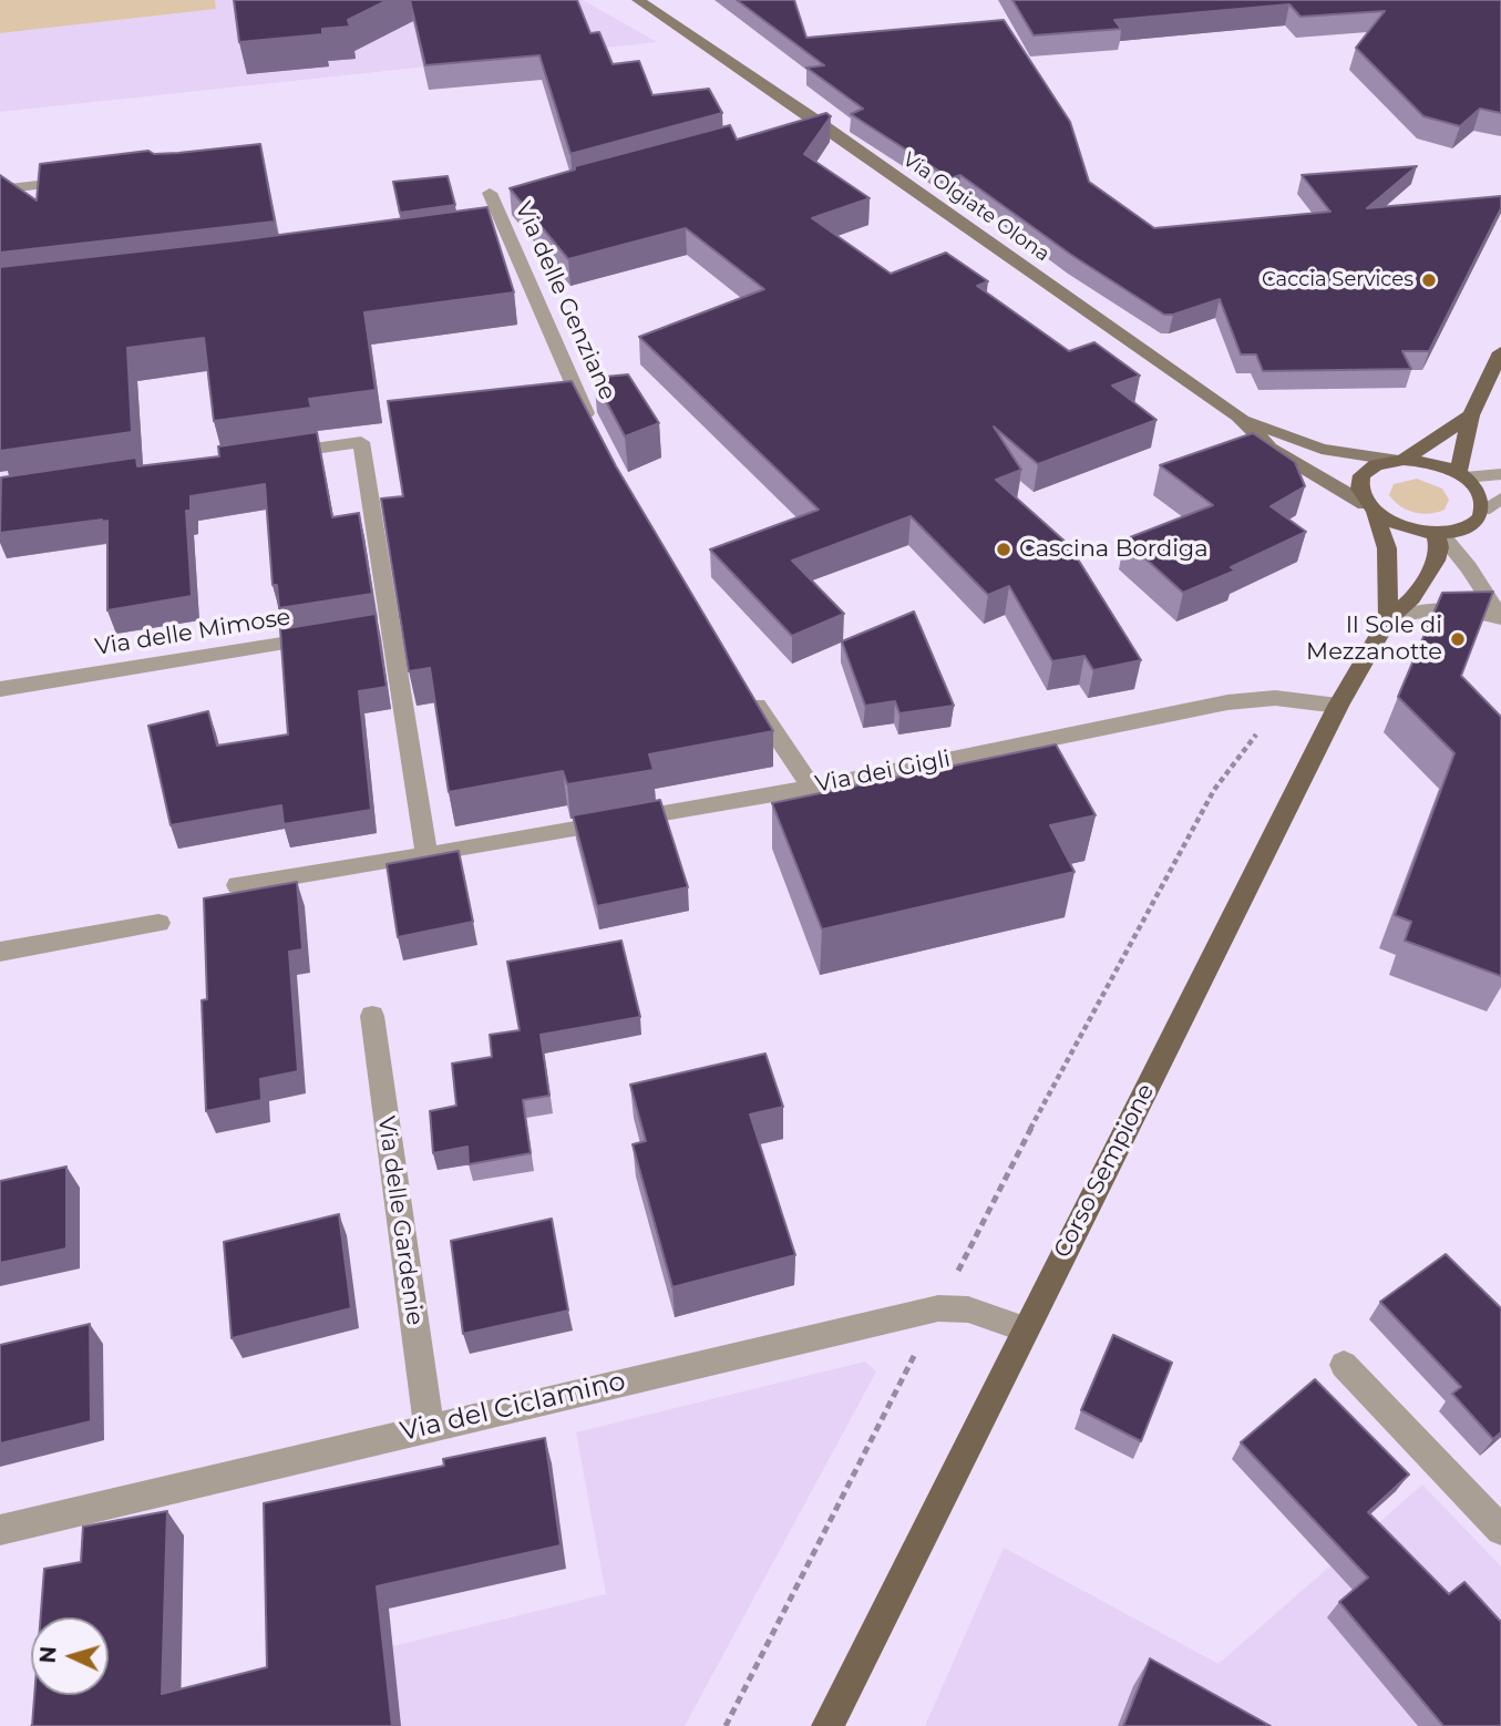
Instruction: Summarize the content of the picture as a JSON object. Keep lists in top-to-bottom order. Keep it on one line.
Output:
{"streets":{"main road":["Corso Sempione"],"street":["Via Olgiate Olona","Via delle Genziane","Via delle Mimose","Via dei Gigli","Via delle Gardenie","Via del Ciclamino"]},"crossings":[["Via dei Gigli","Corso Sempione"],["Corso Sempione","Via del Ciclamino"],["Via delle Gardenie","Via del Ciclamino"]],"places":["Caccia Services","Cascina Bordiga","Il Sole di Mezzanotte"],"north":"left"}
